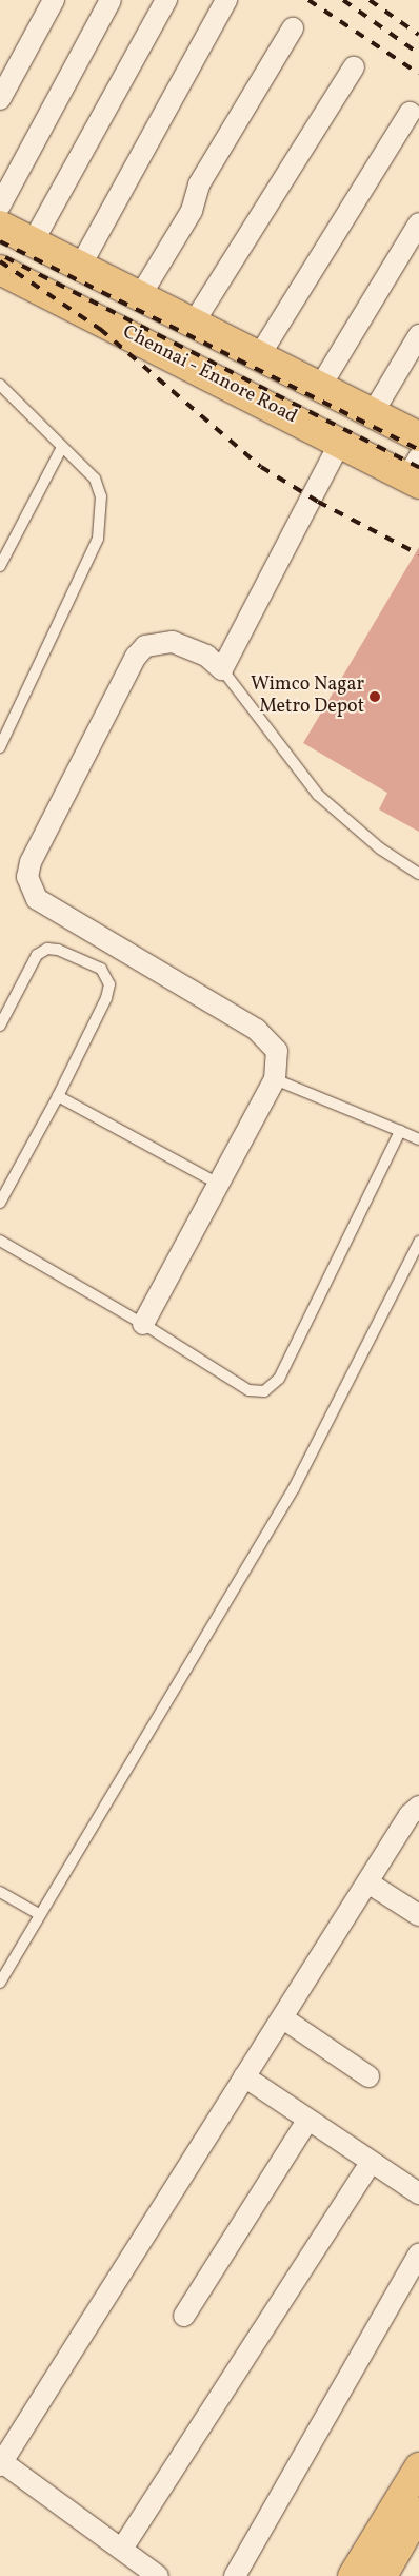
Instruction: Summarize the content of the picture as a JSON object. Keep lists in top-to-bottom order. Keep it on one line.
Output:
{"streets":{"main road":["Chennai - Ennore Road"]},"places":["Wimco Nagar Metro Depot"]}
